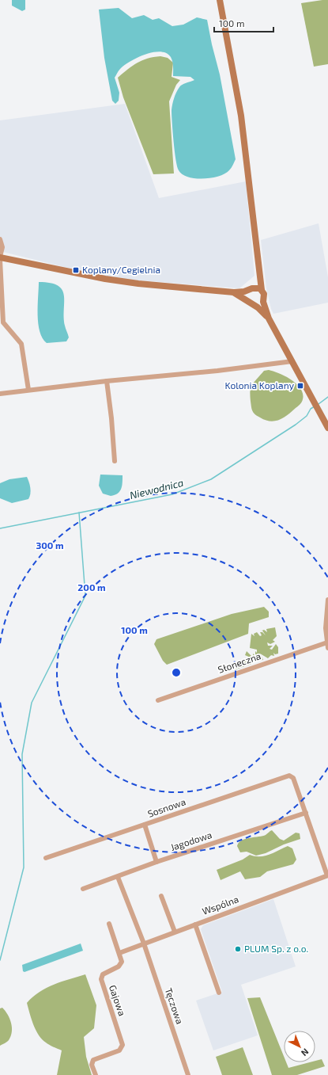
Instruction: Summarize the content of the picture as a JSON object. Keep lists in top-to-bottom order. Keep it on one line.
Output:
{"streets":{"street":["Słoneczna","Sosnowa","Jagodowa","Wspólna","Gajowa","Tęczowa"]},"crossings":[["Sosnowa","Jagodowa"],["Jagodowa","Tęczowa"],["Wspólna","Gajowa"],["Wspólna","Tęczowa"]],"water":["Niewodnica"],"places":{"transit":["Koplany/Cegielnia","Kolonia Koplany"],"other":["PLUM Sp. z o.o."]},"scale_bar":"100 m","north":"bottom right","rings":["300 m","200 m","100 m"]}
